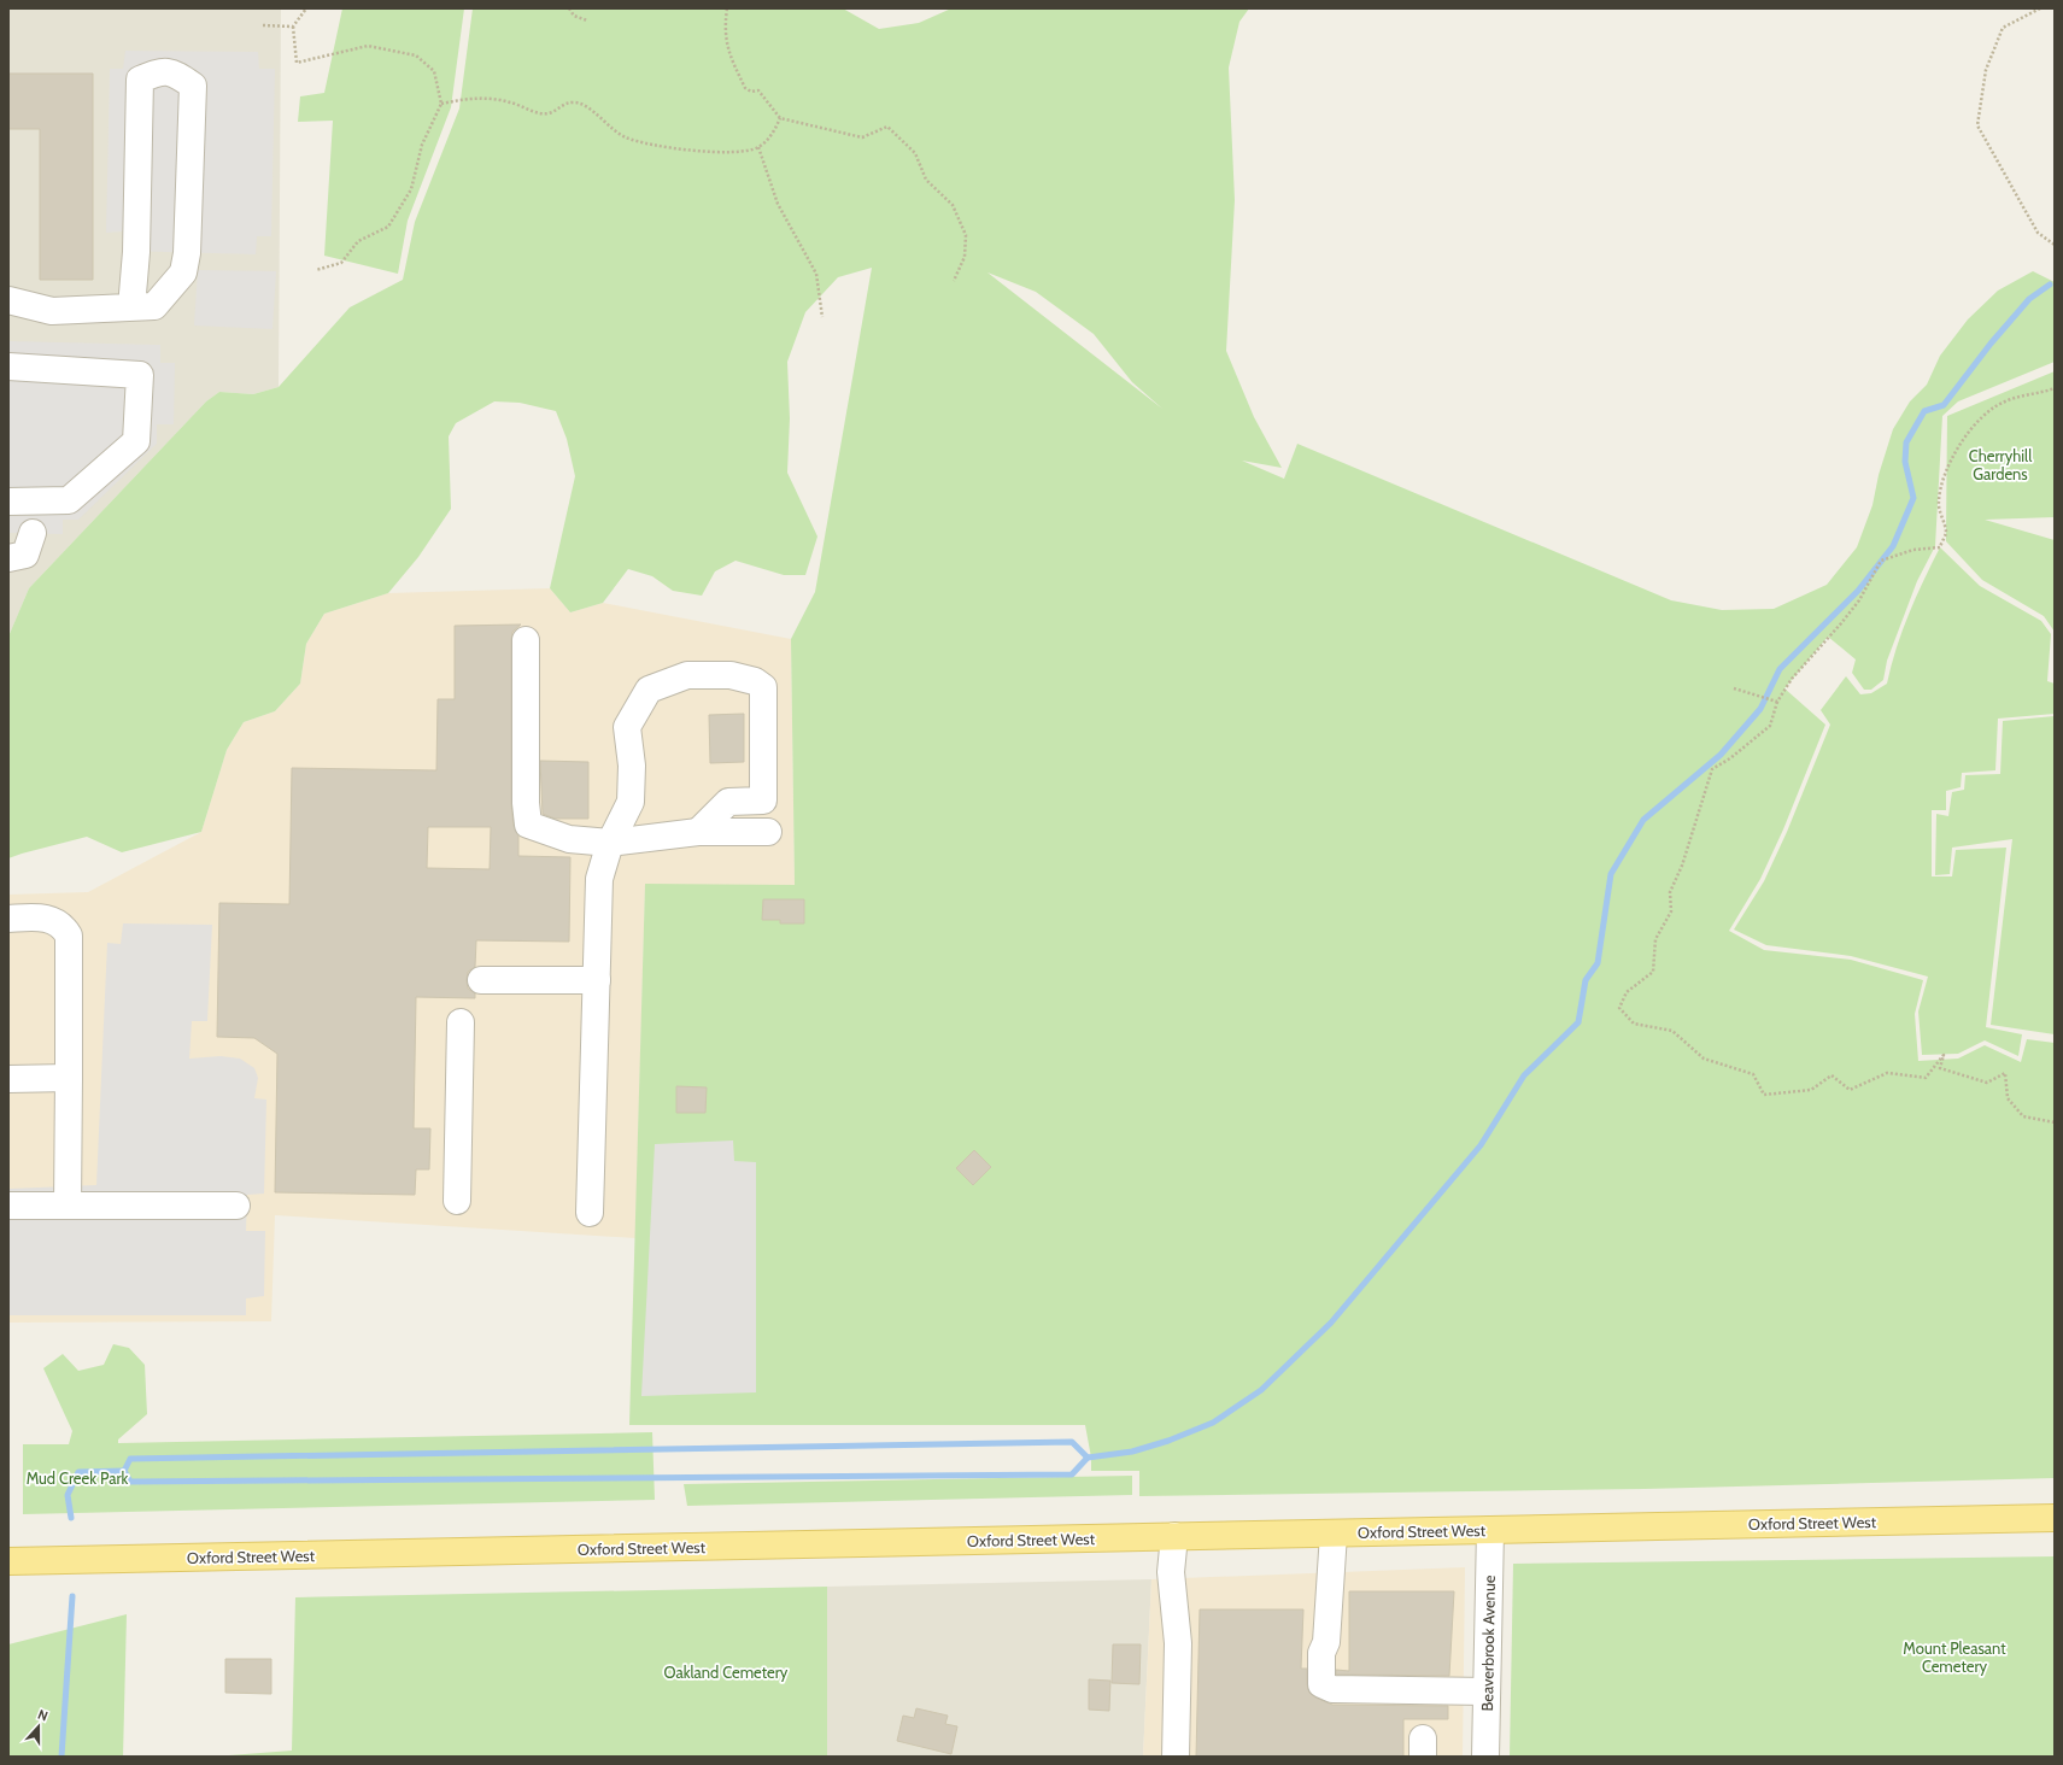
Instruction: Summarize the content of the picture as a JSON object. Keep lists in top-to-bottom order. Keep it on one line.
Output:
{"streets":{"main road":["Oxford Street West"],"street":["Beaverbrook Avenue"]},"crossings":[["Oxford Street West","Beaverbrook Avenue"]],"parks":["Cherryhill Gardens","Mud Creek Park","Mount Pleasant Cemetery","Oakland Cemetery"],"north":"top"}
